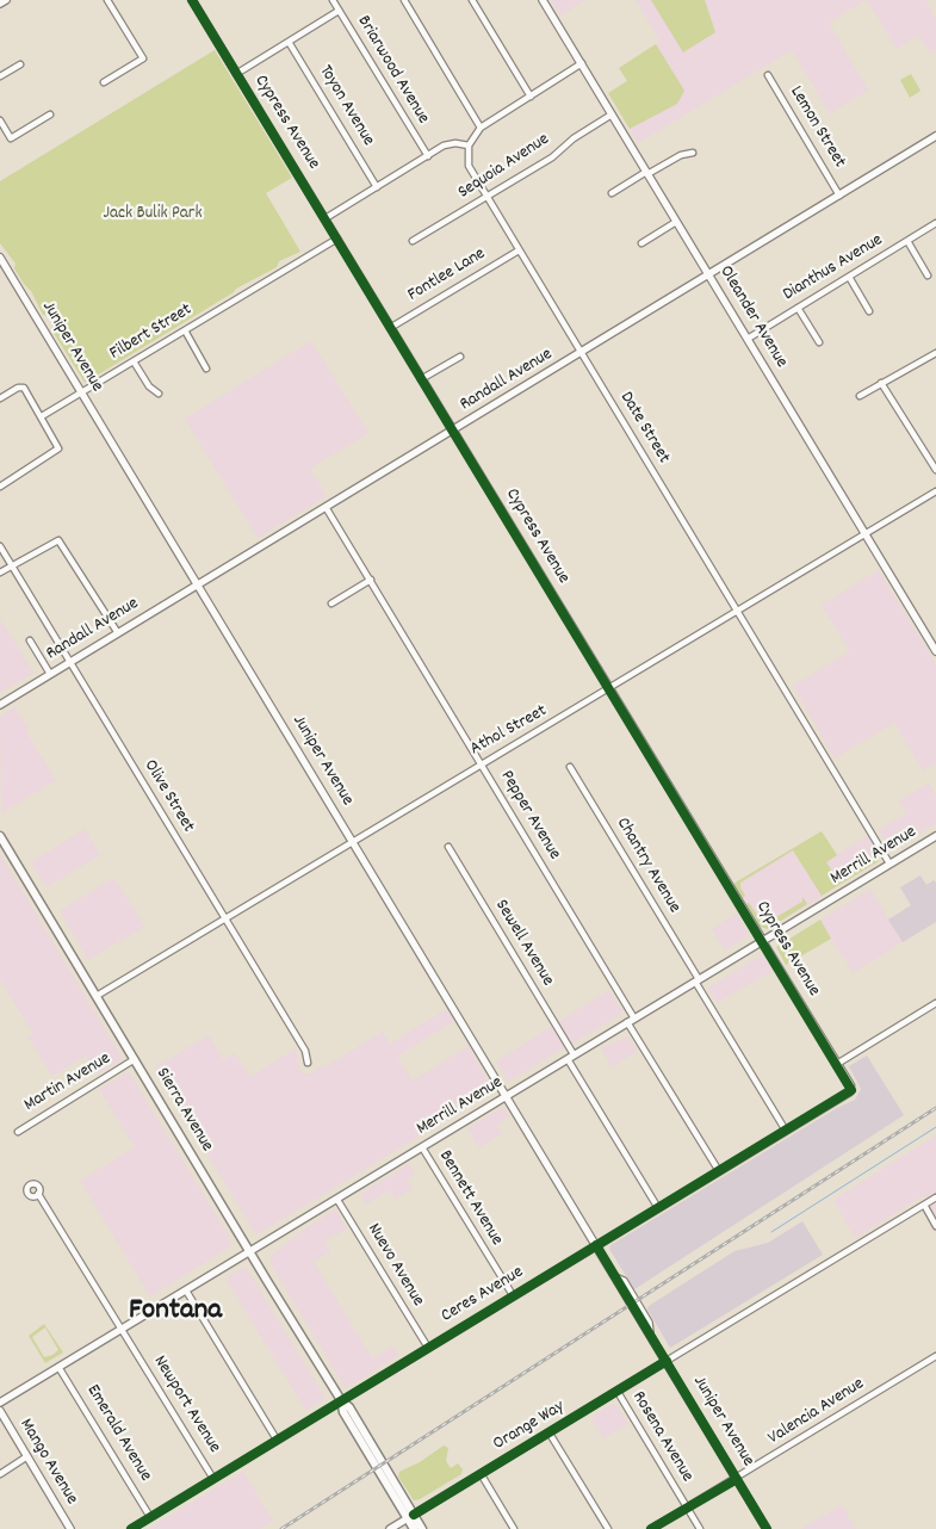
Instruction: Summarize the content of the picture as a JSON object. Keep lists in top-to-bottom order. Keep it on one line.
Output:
{"streets":{"main road":["Sierra Avenue"],"street":["Briarwood Avenue","Toyon Avenue","Cypress Avenue","Lemon Street","Sequoia Avenue","Dianthus Avenue","Fontlee Lane","Oleander Avenue","Filbert Street","Juniper Avenue","Randall Avenue","Date Street","Athol Street","Olive Street","Pepper Avenue","Merrill Avenue","Chantry Avenue","Sewell Avenue","Martin Avenue","Bennett Avenue","Nuevo Avenue","Ceres Avenue","Newport Avenue","Valencia Avenue","Orange Way","Emerald Avenue","Rosena Avenue","Mango Avenue"]},"crossings":[["Cypress Avenue","Fontlee Lane"],["Cypress Avenue","Filbert Street"],["Cypress Avenue","Randall Avenue"],["Cypress Avenue","Athol Street"],["Cypress Avenue","Merrill Avenue"],["Cypress Avenue","Ceres Avenue"],["Lemon Street","Randall Avenue"],["Sequoia Avenue","Oleander Avenue"],["Sequoia Avenue","Date Street"],["Dianthus Avenue","Oleander Avenue"],["Fontlee Lane","Date Street"],["Oleander Avenue","Randall Avenue"],["Oleander Avenue","Athol Street"],["Filbert Street","Juniper Avenue"],["Juniper Avenue","Randall Avenue"],["Juniper Avenue","Athol Street"],["Juniper Avenue","Merrill Avenue"],["Juniper Avenue","Ceres Avenue"],["Juniper Avenue","Valencia Avenue"],["Juniper Avenue","Orange Way"],["Randall Avenue","Date Street"],["Randall Avenue","Olive Street"],["Randall Avenue","Pepper Avenue"],["Date Street","Athol Street"],["Date Street","Merrill Avenue"],["Athol Street","Olive Street"],["Athol Street","Pepper Avenue"],["Athol Street","Sierra Avenue"],["Pepper Avenue","Merrill Avenue"],["Pepper Avenue","Ceres Avenue"],["Merrill Avenue","Chantry Avenue"],["Merrill Avenue","Sewell Avenue"],["Merrill Avenue","Sierra Avenue"],["Merrill Avenue","Bennett Avenue"],["Merrill Avenue","Nuevo Avenue"],["Merrill Avenue","Newport Avenue"],["Merrill Avenue","Emerald Avenue"],["Chantry Avenue","Ceres Avenue"],["Sewell Avenue","Ceres Avenue"],["Martin Avenue","Sierra Avenue"],["Sierra Avenue","Ceres Avenue"],["Sierra Avenue","Orange Way"],["Bennett Avenue","Ceres Avenue"],["Nuevo Avenue","Ceres Avenue"],["Ceres Avenue","Newport Avenue"],["Ceres Avenue","Emerald Avenue"],["Valencia Avenue","Rosena Avenue"],["Orange Way","Rosena Avenue"]],"districts":["Fontana"],"parks":["Jack Bulik Park"]}
